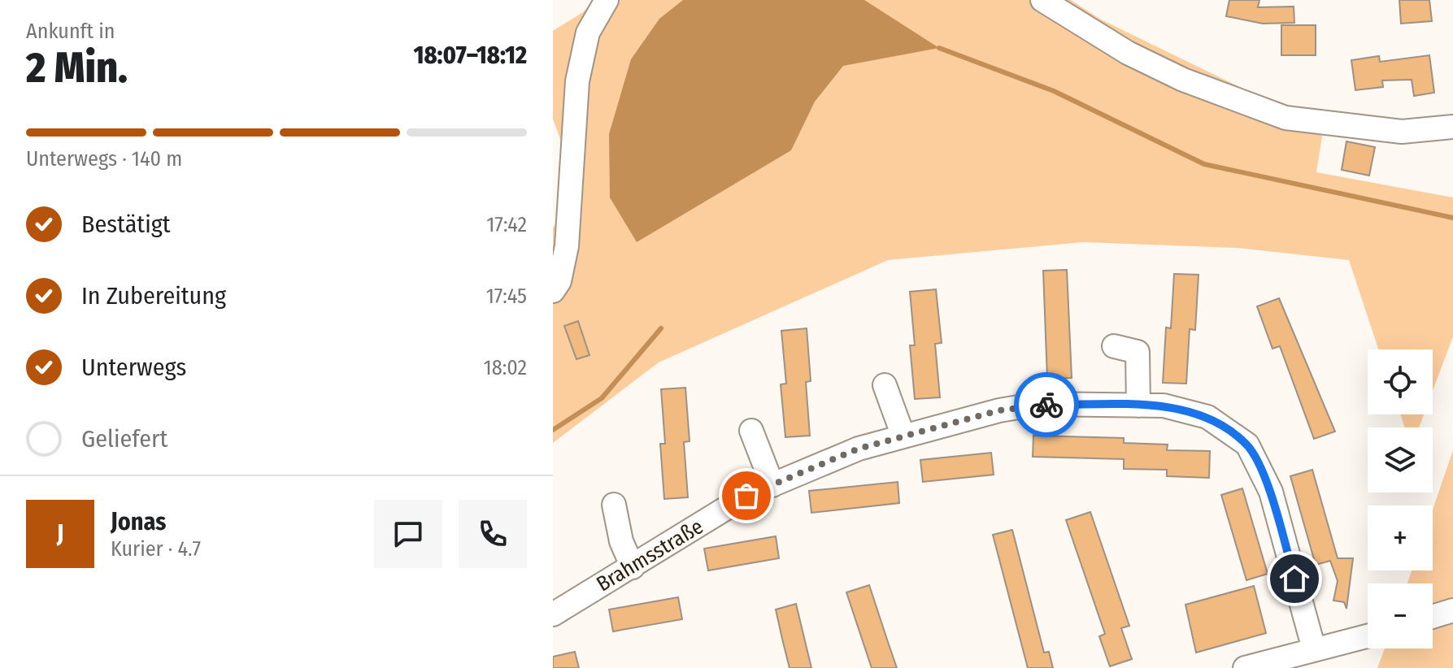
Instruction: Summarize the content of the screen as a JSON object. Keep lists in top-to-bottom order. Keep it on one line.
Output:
{"streets":{"street":["Brahmsstraße"]},"page":{"heading":["2 Min.","Ankunft in","18:07–18:12"],"panel":["Jonas","Kurier · 4.7"],"bar":"Unterwegs · 140 m","list":[["Bestätigt","17:42"],["In Zubereitung","17:45"],["Unterwegs","18:02"],"Geliefert"],"map_buttons":["+","−"],"round":"J"}}
